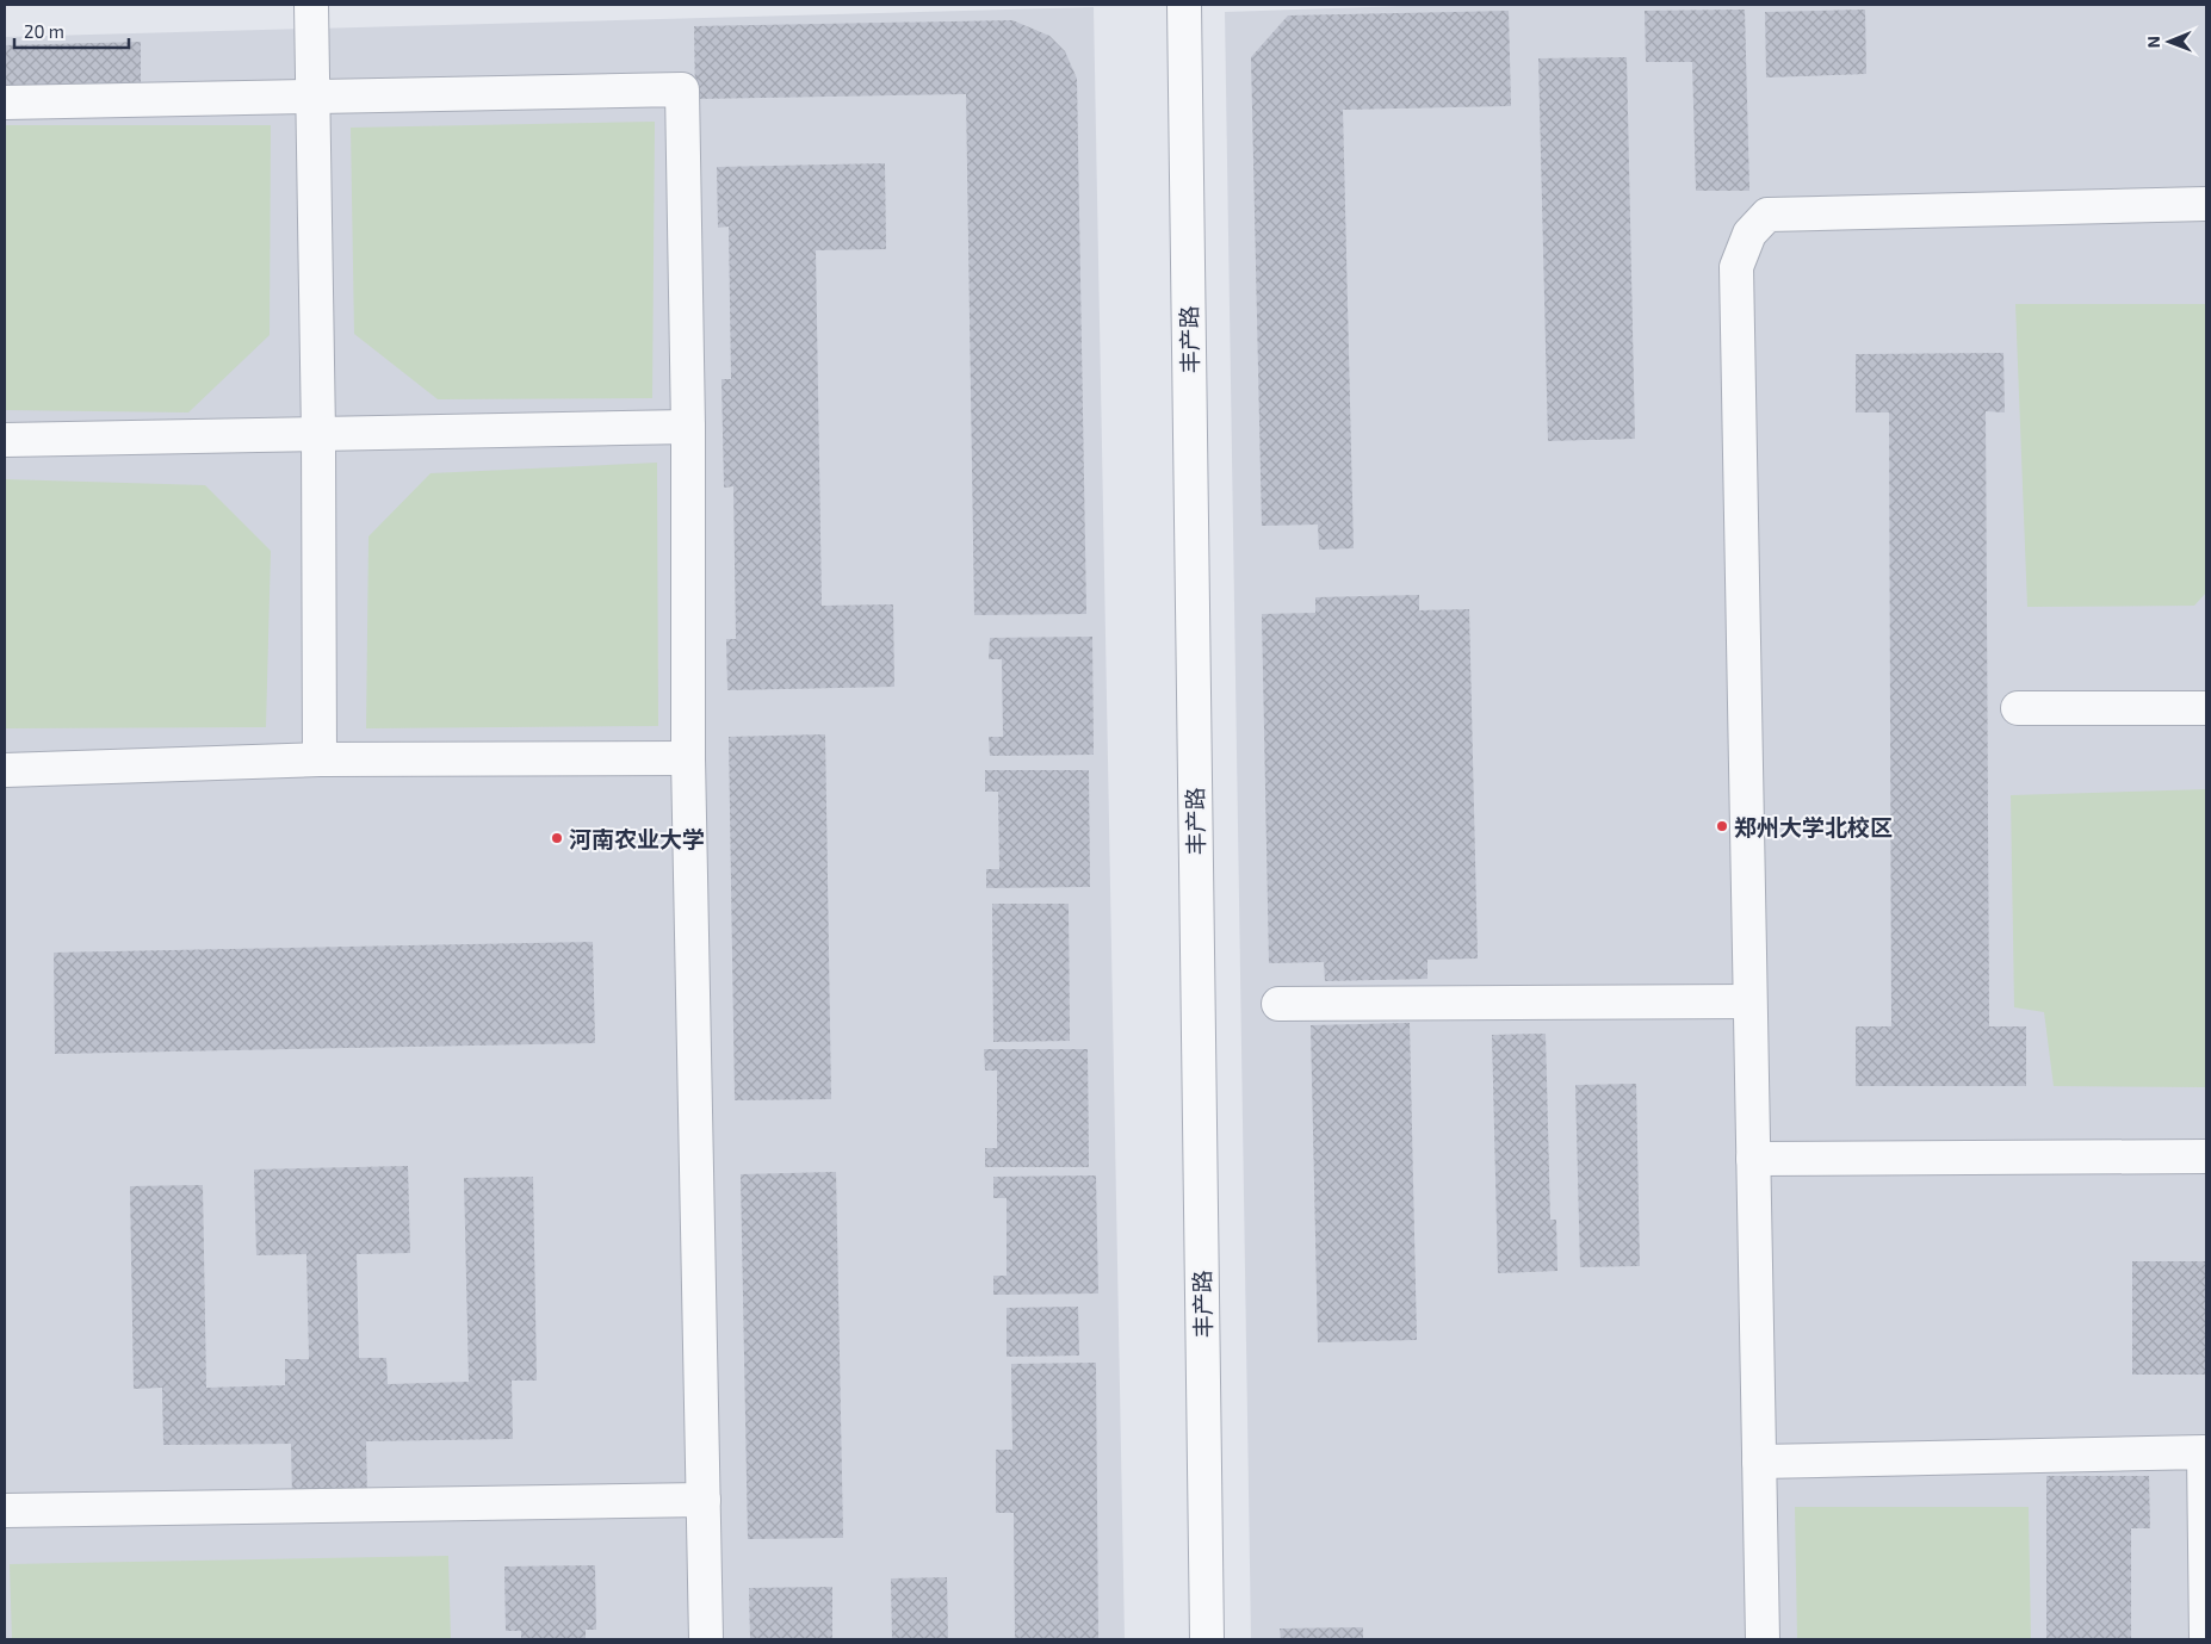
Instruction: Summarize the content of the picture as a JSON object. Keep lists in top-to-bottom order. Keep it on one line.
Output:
{"streets":{"street":["丰产路"]},"places":["郑州大学北校区","河南农业大学"],"scale_bar":"20 m","north":"left"}
